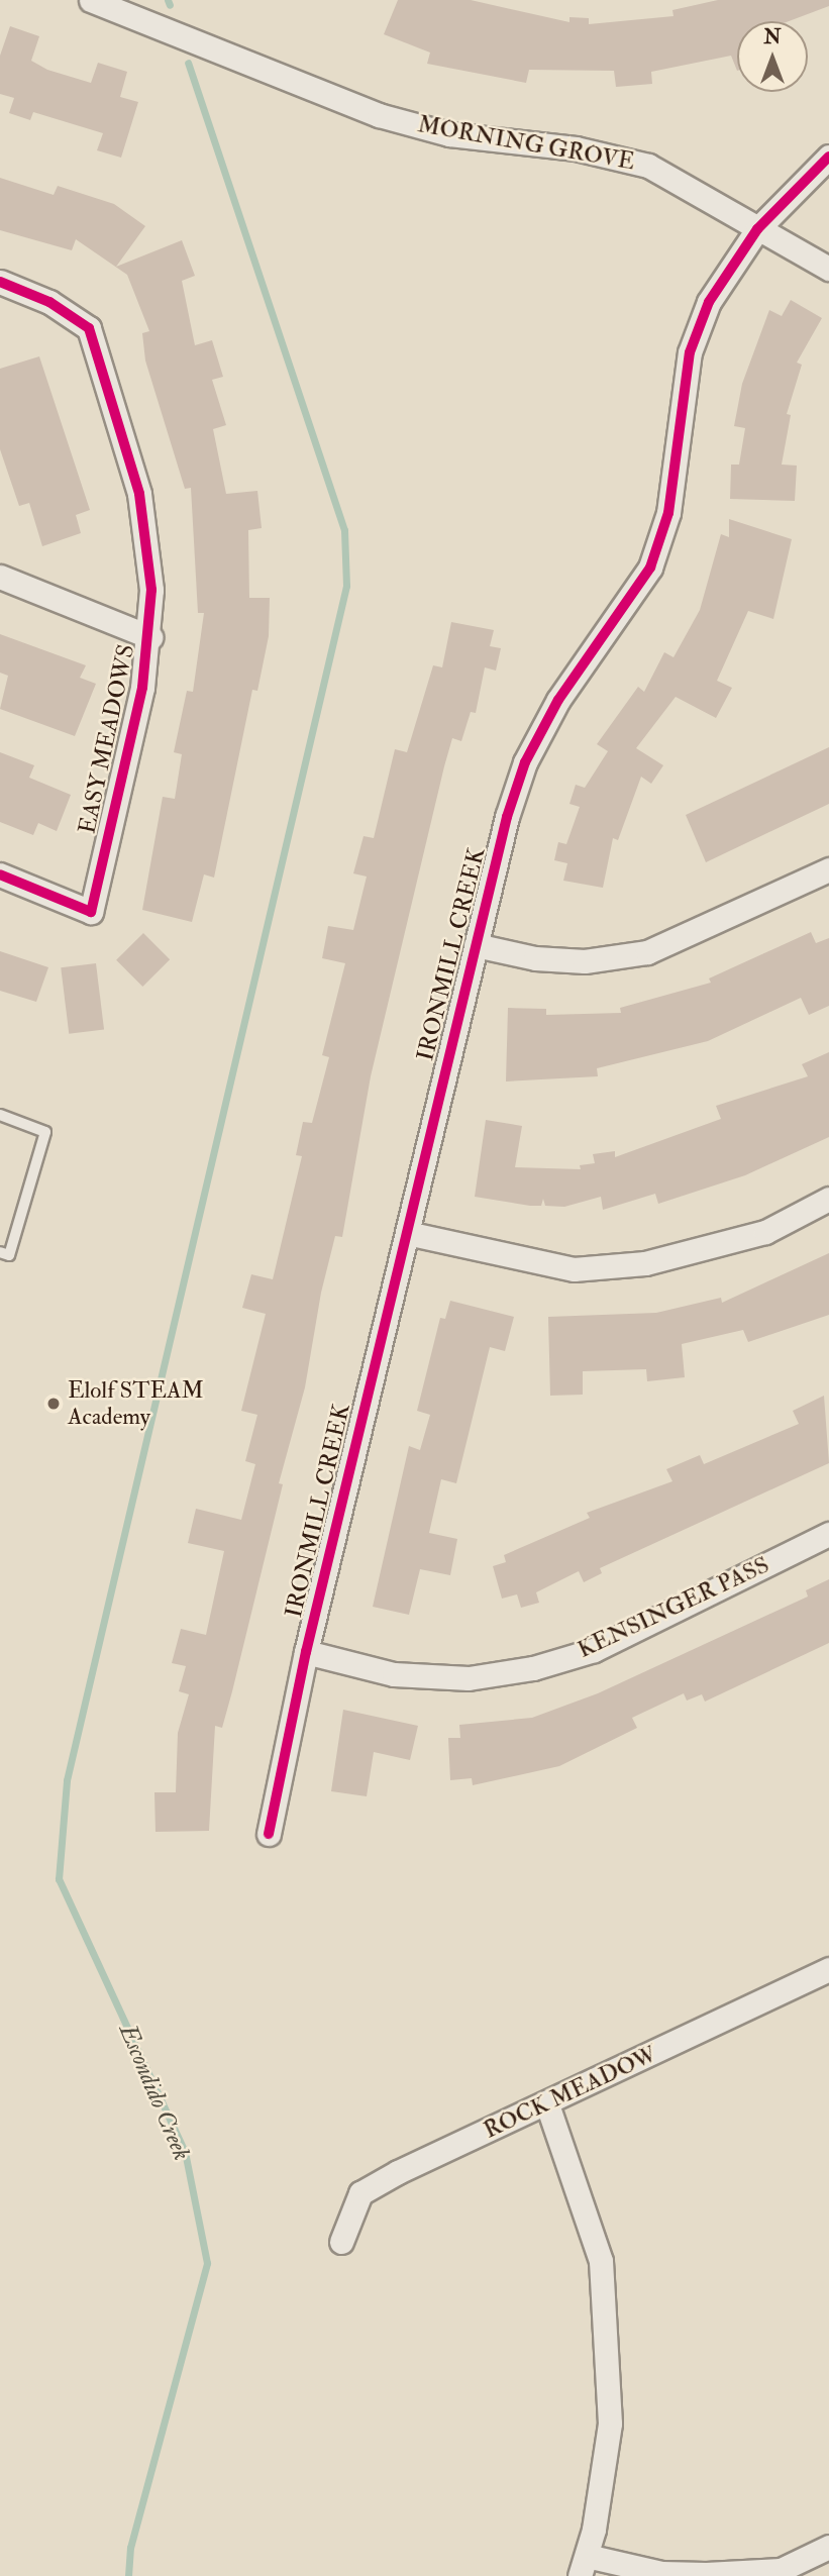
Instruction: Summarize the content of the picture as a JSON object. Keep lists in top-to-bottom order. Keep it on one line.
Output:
{"streets":{"street":["MORNING GROVE","EASY MEADOWS","IRONMILL CREEK","KENSINGER PASS","ROCK MEADOW"]},"crossings":[["MORNING GROVE","IRONMILL CREEK"],["IRONMILL CREEK","KENSINGER PASS"]],"water":["Escondido Creek"],"places":["Elolf STEAM Academy"],"north":"top"}
